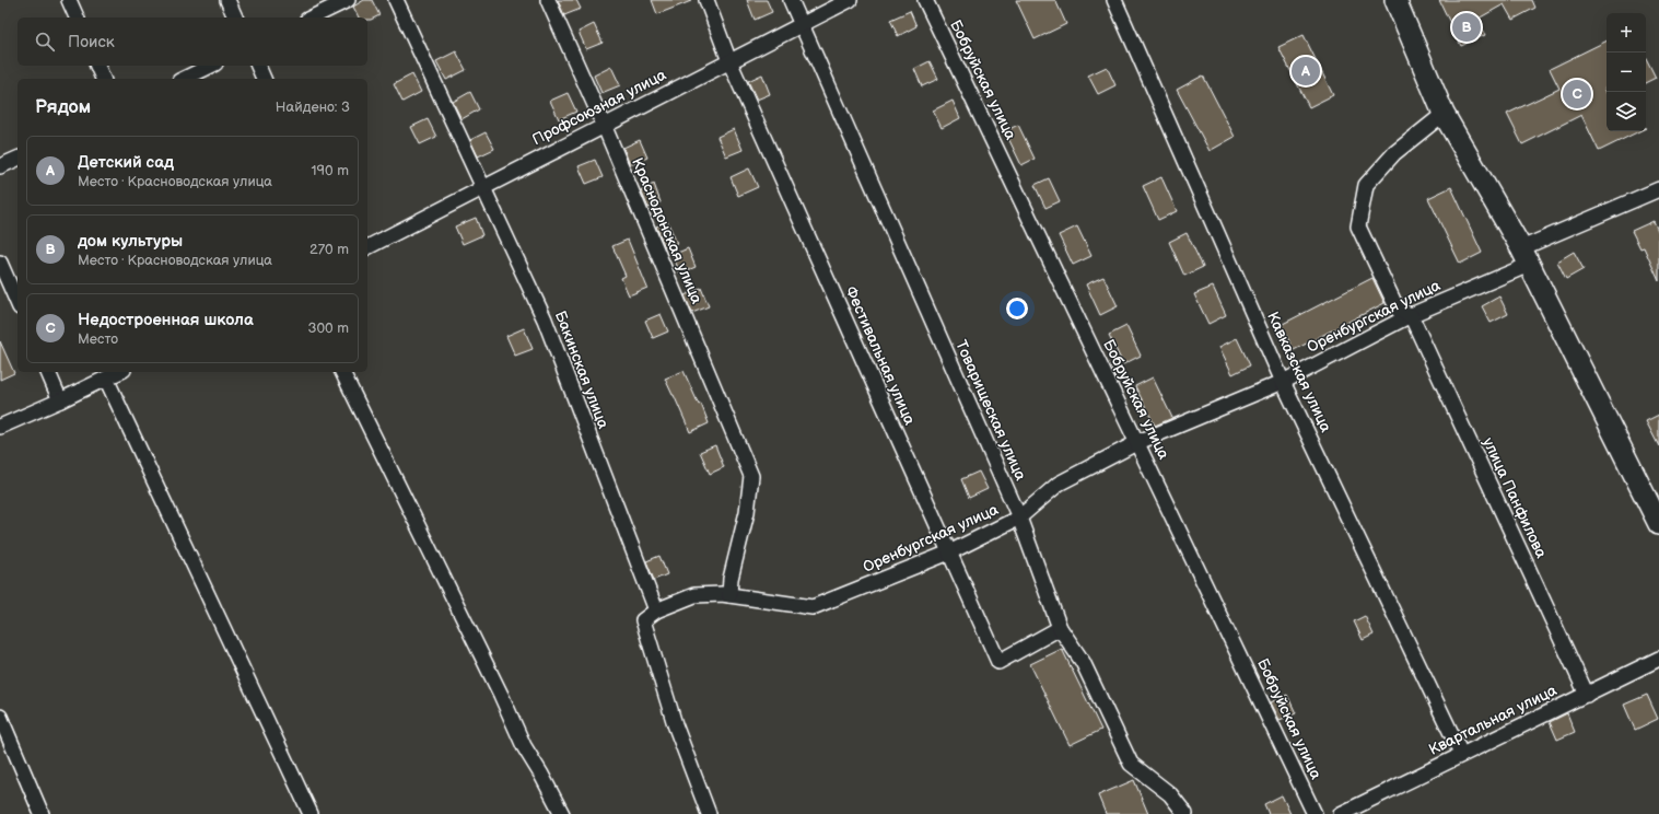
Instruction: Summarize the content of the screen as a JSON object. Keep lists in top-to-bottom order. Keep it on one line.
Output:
{"streets":{"street":["Бобруйская улица","Профсоюзная улица","Краснодонская улица","Оренбургская улица","Фестивальная улица","Бакинская улица","Кавказская улица","Товарищеская улица","улица Панфилова","Квартальная улица"]},"crossings":[["Бобруйская улица","Оренбургская улица"],["Профсоюзная улица","Краснодонская улица"],["Профсоюзная улица","Фестивальная улица"],["Профсоюзная улица","Бакинская улица"],["Профсоюзная улица","Товарищеская улица"],["Краснодонская улица","Оренбургская улица"],["Оренбургская улица","Фестивальная улица"],["Оренбургская улица","Кавказская улица"],["Оренбургская улица","Товарищеская улица"],["Оренбургская улица","улица Панфилова"],["Фестивальная улица","Товарищеская улица"],["Кавказская улица","Квартальная улица"],["улица Панфилова","Квартальная улица"]],"page":{"pins":["B","A","C"],"map_buttons":["+","−"],"search":"Поиск","heading":["Рядом","Найдено: 3"],"list":[{"mark":"A","name":"Детский сад","note":"Место · Красноводская улица","value":"190 m"},{"mark":"B","name":"дом культуры","note":"Место · Красноводская улица","value":"270 m"},{"mark":"C","name":"Недостроенная школа","note":"Место","value":"300 m"}]}}
